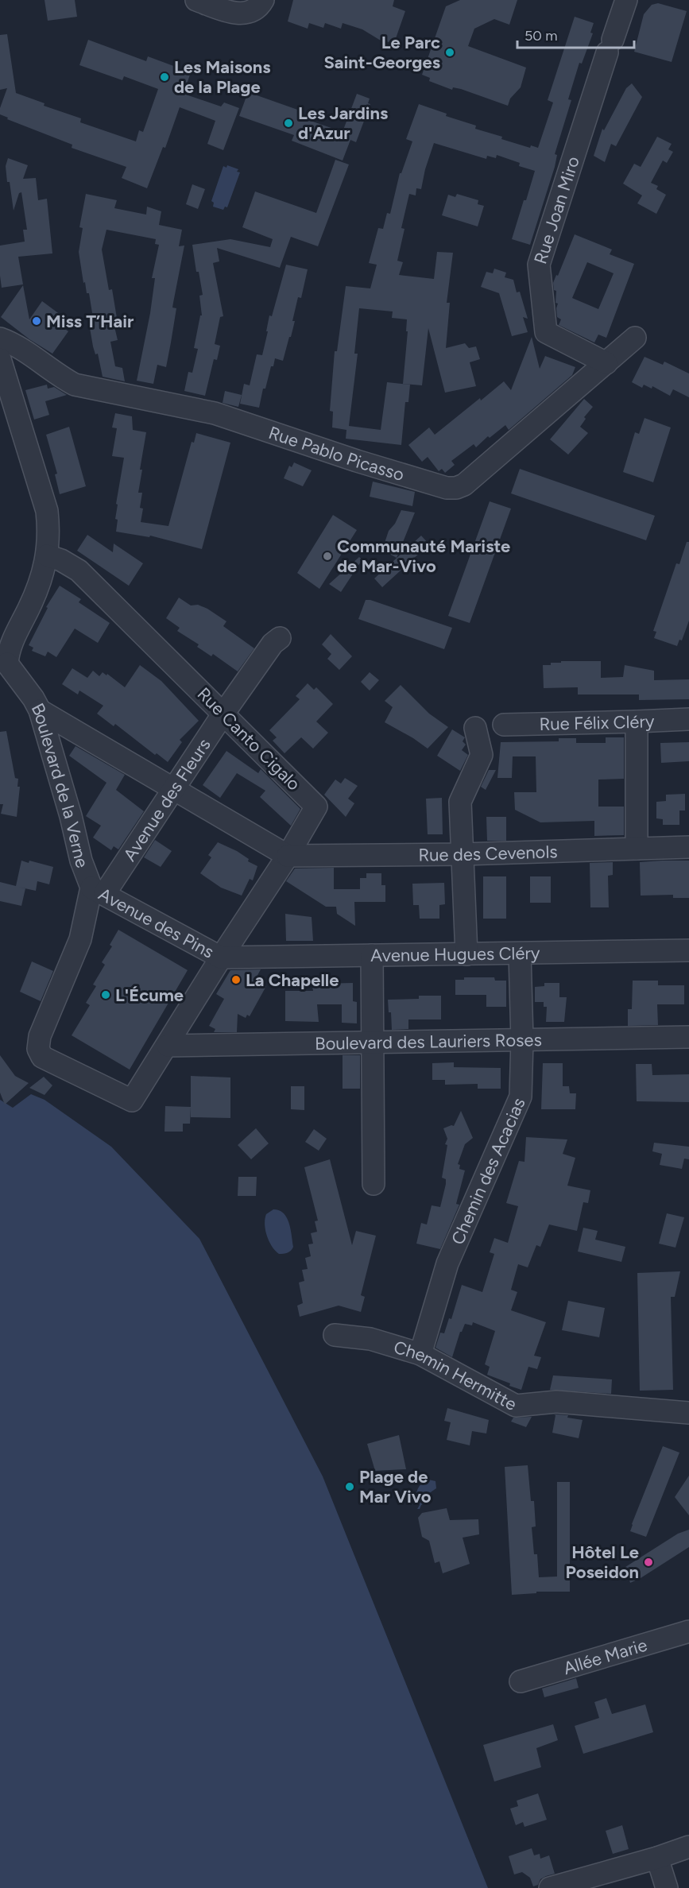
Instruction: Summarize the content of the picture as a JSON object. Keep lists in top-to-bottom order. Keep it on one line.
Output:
{"streets":{"street":["Rue Joan Miro","Rue Pablo Picasso","Rue Félix Cléry","Rue Canto Cigalo","Boulevard de la Verne","Avenue des Fleurs","Rue des Cevenols","Avenue des Pins","Avenue Hugues Cléry","Boulevard des Lauriers Roses","Chemin des Acacias","Chemin Hermitte","Allée Marie"]},"crossings":[["Rue Joan Miro","Rue Pablo Picasso"],["Rue Canto Cigalo","Boulevard de la Verne"],["Rue Canto Cigalo","Avenue des Fleurs"],["Rue Canto Cigalo","Rue des Cevenols"],["Rue Canto Cigalo","Avenue des Pins"],["Rue Canto Cigalo","Avenue Hugues Cléry"],["Rue Canto Cigalo","Boulevard des Lauriers Roses"],["Boulevard de la Verne","Avenue des Fleurs"],["Boulevard de la Verne","Avenue des Pins"],["Avenue des Fleurs","Avenue des Pins"],["Avenue des Pins","Avenue Hugues Cléry"],["Avenue Hugues Cléry","Chemin des Acacias"],["Boulevard des Lauriers Roses","Chemin des Acacias"],["Chemin des Acacias","Chemin Hermitte"]],"places":["Le Parc Saint-Georges","Les Maisons de la Plage","Les Jardins d'Azur","Miss T’Hair","Communauté Mariste de Mar-Vivo","La Chapelle","L'Écume","Plage de Mar Vivo","Hôtel Le Poseidon"],"scale_bar":"50 m"}
